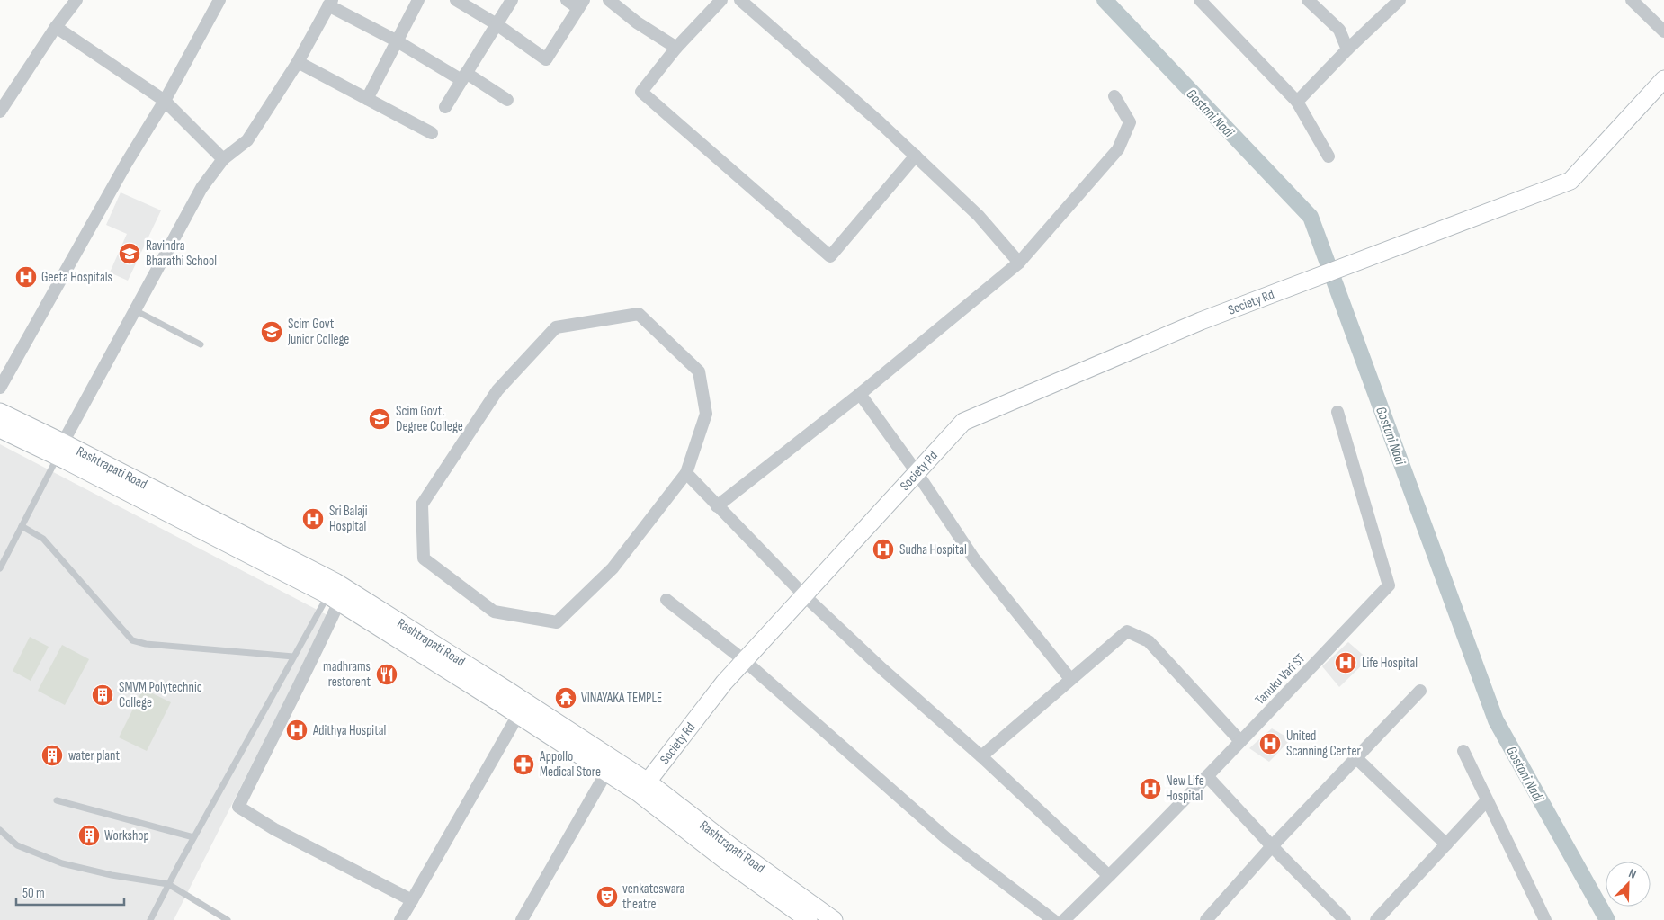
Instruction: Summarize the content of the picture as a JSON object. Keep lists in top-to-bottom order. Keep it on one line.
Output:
{"streets":{"street":["Society Rd","Rashtrapati Road","Tanuku Vari ST"]},"crossings":[["Society Rd","Rashtrapati Road"]],"water":["Gostani Nadi"],"places":{"school or university":["Ravindra Bharathi School","Scim Govt Junior College","Scim Govt. Degree College"],"hospital":["Geeta Hospitals","Sri Balaji Hospital","Sudha Hospital","Life Hospital","Adithya Hospital","United Scanning Center","New Life Hospital"],"restaurant":["madhrams restorent"],"building":["SMVM Polytechnic College","water plant","Workshop"],"temple":["VINAYAKA TEMPLE"],"pharmacy":["Appollo Medical Store"],"theatre":["venkateswara theatre"]},"scale_bar":"50 m","north":"top right"}
